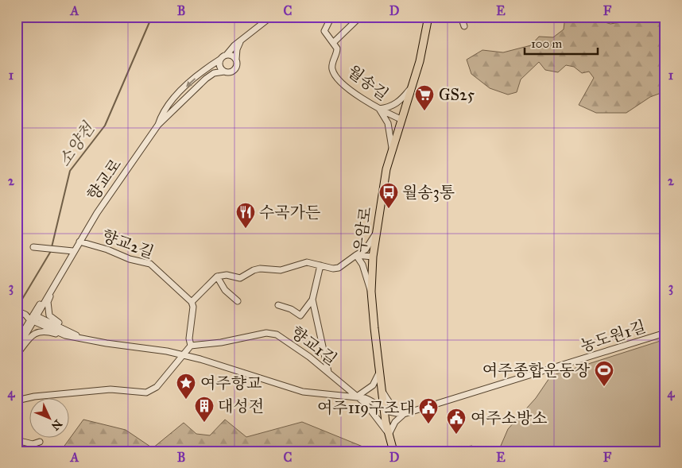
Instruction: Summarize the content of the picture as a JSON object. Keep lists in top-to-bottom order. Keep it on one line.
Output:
{"streets":{"main road":["우암로"],"street":["월송길","향교로","향교2길","농도원1길","향교1길"]},"crossings":[["월송길","우암로"],["향교로","향교2길"],["향교로","향교1길"],["우암로","농도원1길"],["우암로","향교1길"],["농도원1길","향교1길"]],"water":["소양천"],"places":{"supermarket":["GS25"],"bus stop":["월송3통"],"restaurant":["수곡가든"],"sports":["여주종합운동장"],"place":["여주향교"],"building":["대성전"],"public building":["여주119구조대","여주소방소"]},"scale_bar":"100 m","north":"bottom right","grid":{"columns":["A","B","C","D","E","F"],"rows":["1","2","3","4"]}}
